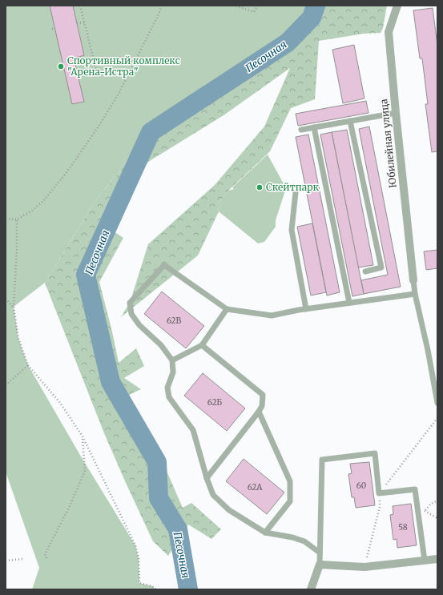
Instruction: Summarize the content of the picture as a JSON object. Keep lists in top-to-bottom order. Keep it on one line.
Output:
{"streets":{"street":["Юбилейная улица"]},"water":["Песочная"],"places":["Спортивный комплекс \"Арена-Истра\"","Скейтпарк"],"house_numbers":["62В","62Б","60","62А","58"]}
